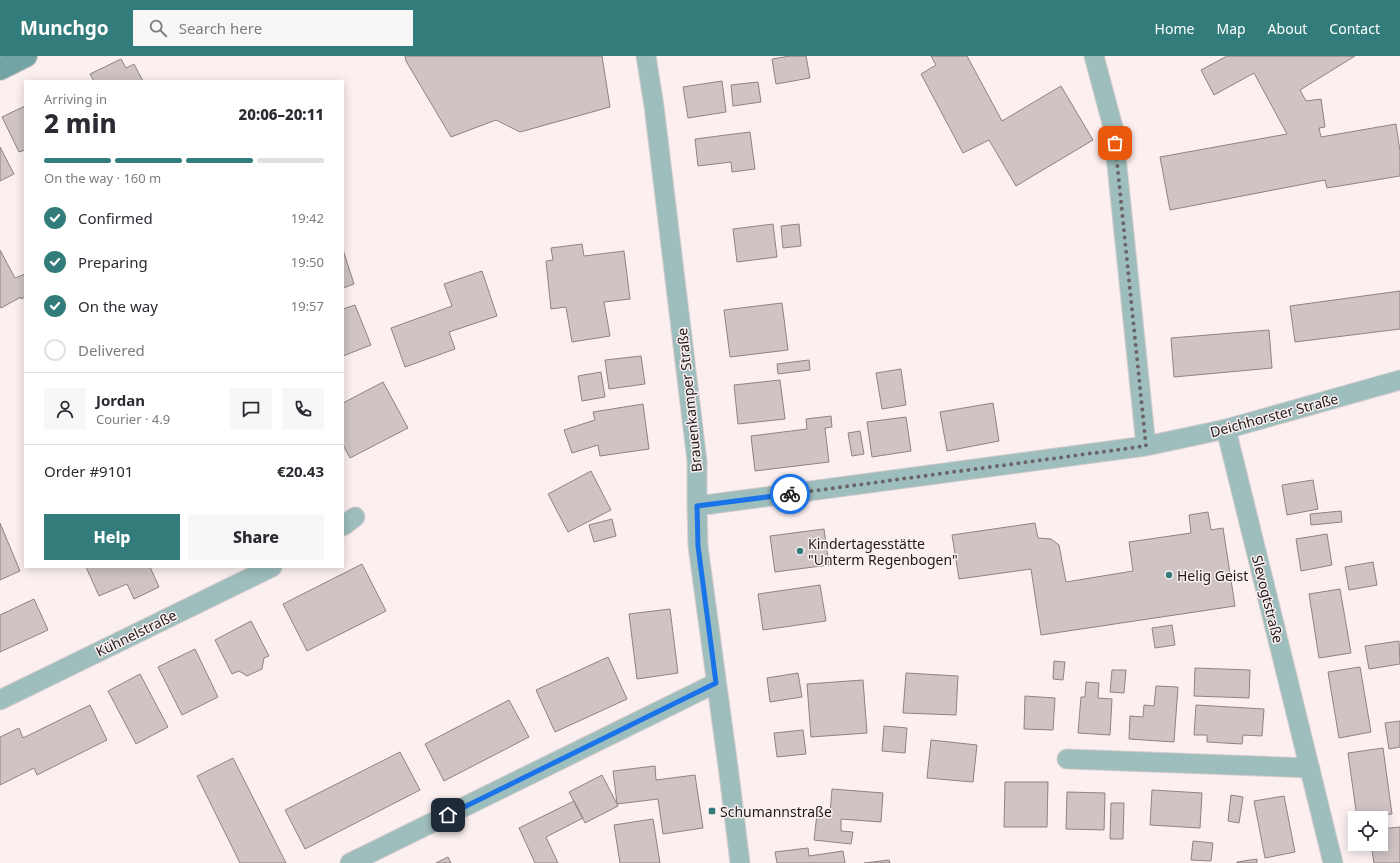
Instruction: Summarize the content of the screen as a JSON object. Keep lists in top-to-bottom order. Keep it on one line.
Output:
{"streets":{"street":["Brauenkamper Straße","Deichhorster Straße","Slevogtstraße","Kühnelstraße"]},"crossings":[["Brauenkamper Straße","Deichhorster Straße"],["Deichhorster Straße","Slevogtstraße"]],"places":{"other":["Kindertagesstätte \"Unterm Regenbogen\"","Helig Geist"],"transit":["Schumannstraße"]},"page":{"header":"Munchgo","search":"Search here","nav":["Home","Map","About","Contact"],"heading":["2 min","Arriving in","20:06–20:11"],"panel":["Jordan","Courier · 4.9","Order #9101","€20.43"],"bar":"On the way · 160 m","list":[["Confirmed","19:42"],["Preparing","19:50"],["On the way","19:57"],"Delivered"],"buttons":["Help","Share"]}}
